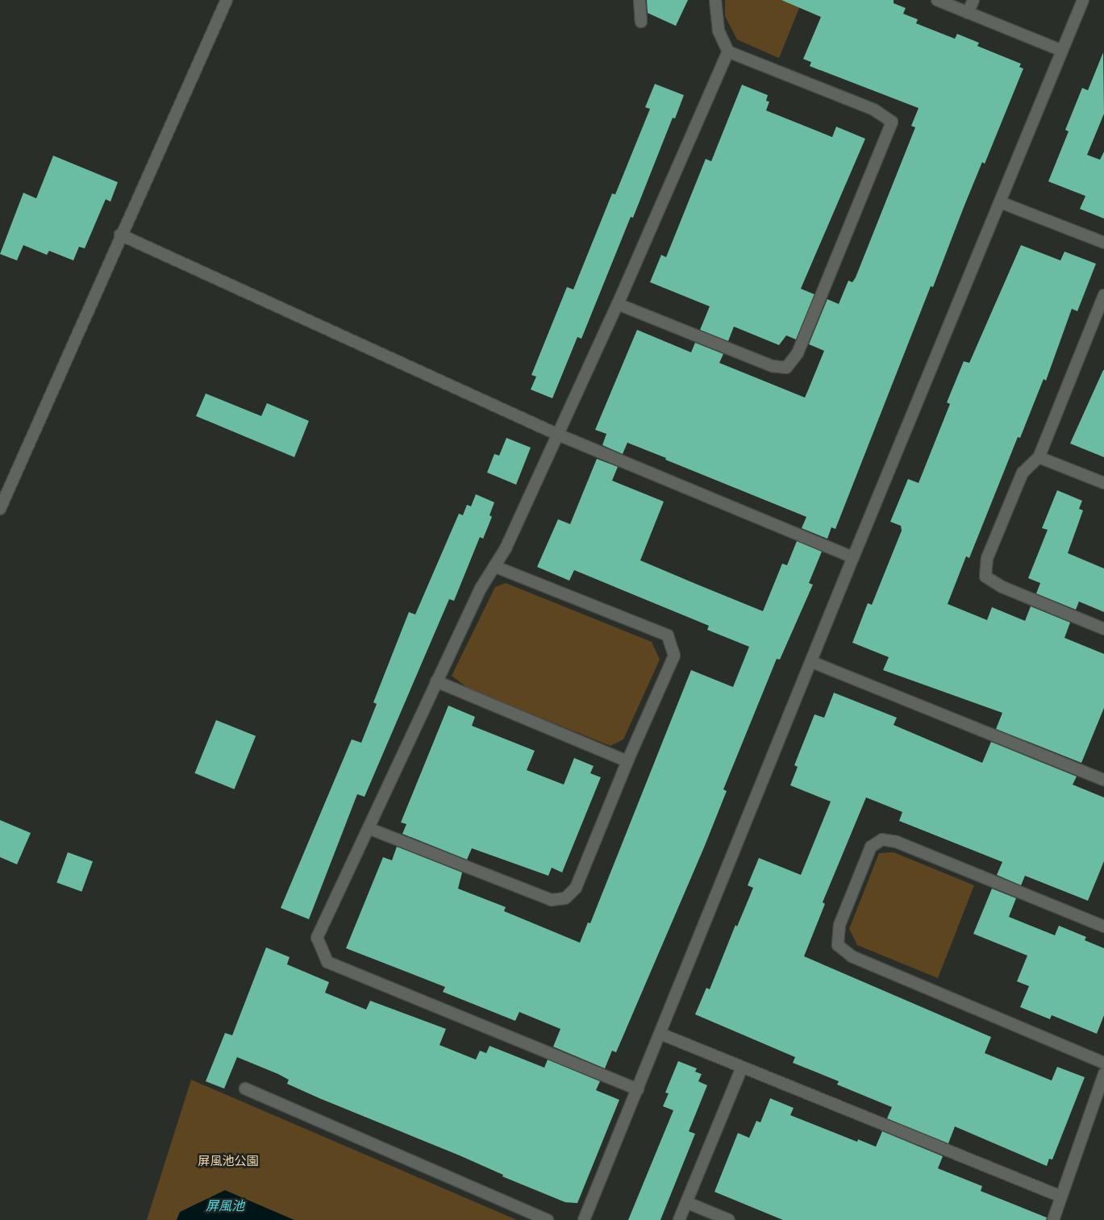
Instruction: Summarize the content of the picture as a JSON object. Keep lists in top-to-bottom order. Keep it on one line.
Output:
{"water":["屏風池"],"parks":["屏風池公園"]}
